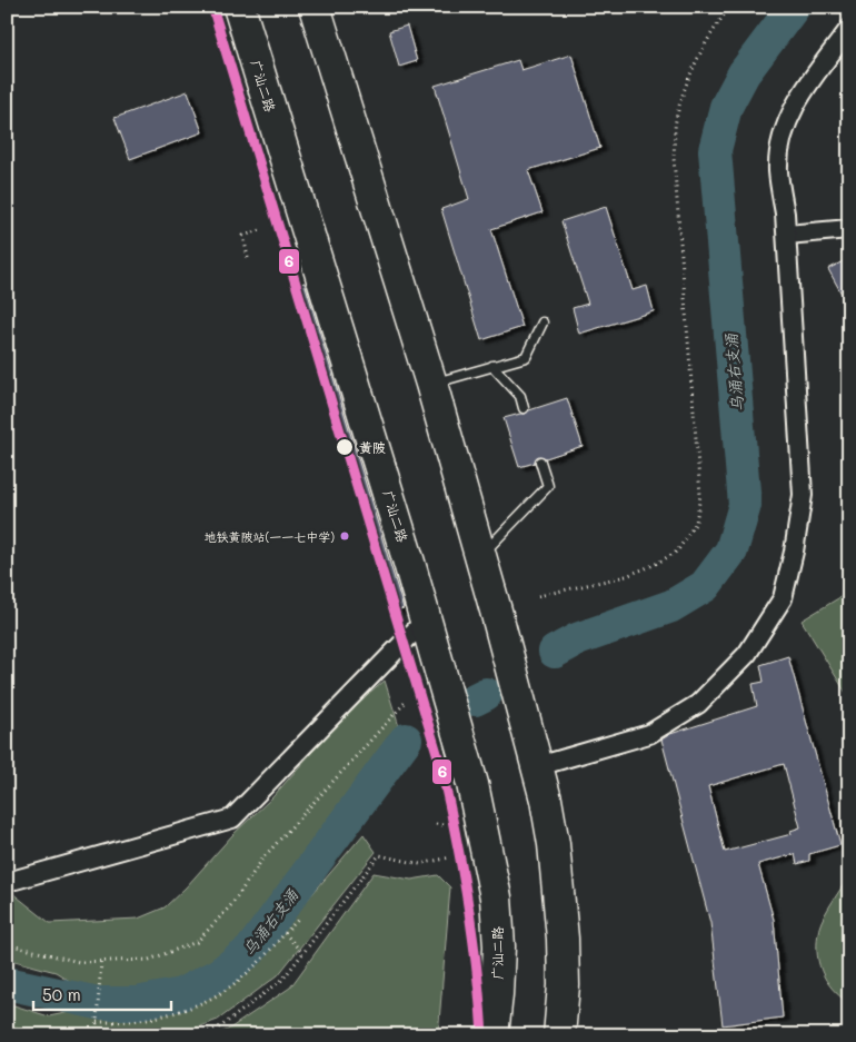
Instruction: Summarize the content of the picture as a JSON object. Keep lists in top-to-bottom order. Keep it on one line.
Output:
{"streets":{"highway":["广汕二路"]},"water":["乌涌右支涌"],"places":["黄陂","地铁黄陂站(一一七中学)"],"lines":["transit line 6"],"scale_bar":"50 m"}
